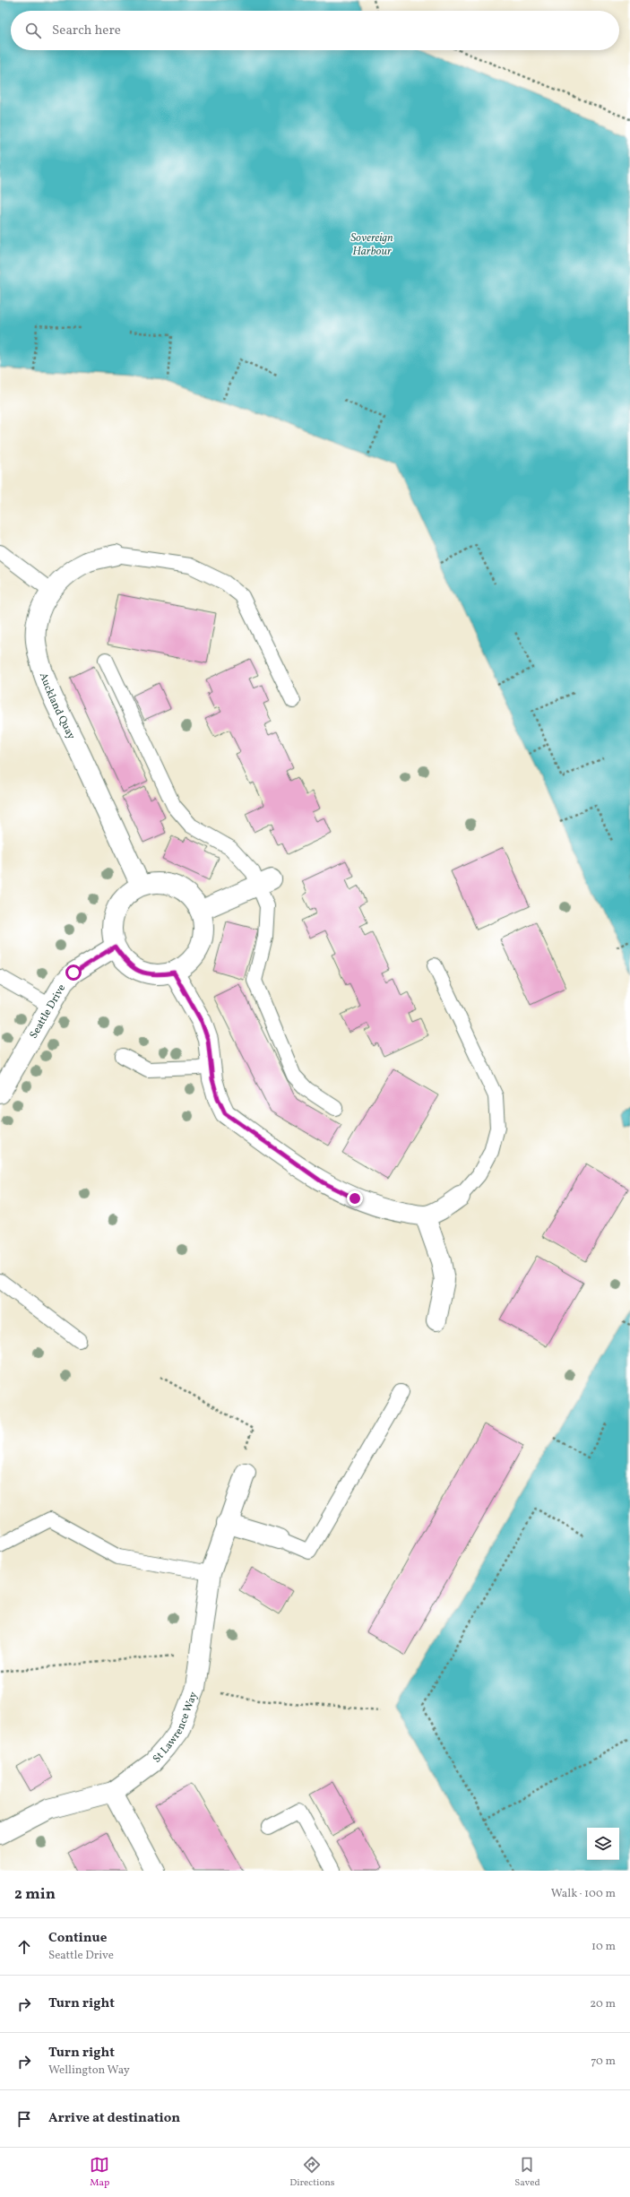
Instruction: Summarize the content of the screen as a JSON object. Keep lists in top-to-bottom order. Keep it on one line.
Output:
{"streets":{"street":["Auckland Quay","Seattle Drive","St Lawrence Way"]},"crossings":[["Auckland Quay","Seattle Drive"]],"water":["Sovereign Harbour"],"page":{"search":"Search here","heading":["2 min","Walk · 100 m"],"list":[["Continue","Seattle Drive","10 m"],["Turn right","20 m"],["Turn right","Wellington Way","70 m"],"Arrive at destination"],"nav":["Map","Directions","Saved"]}}
